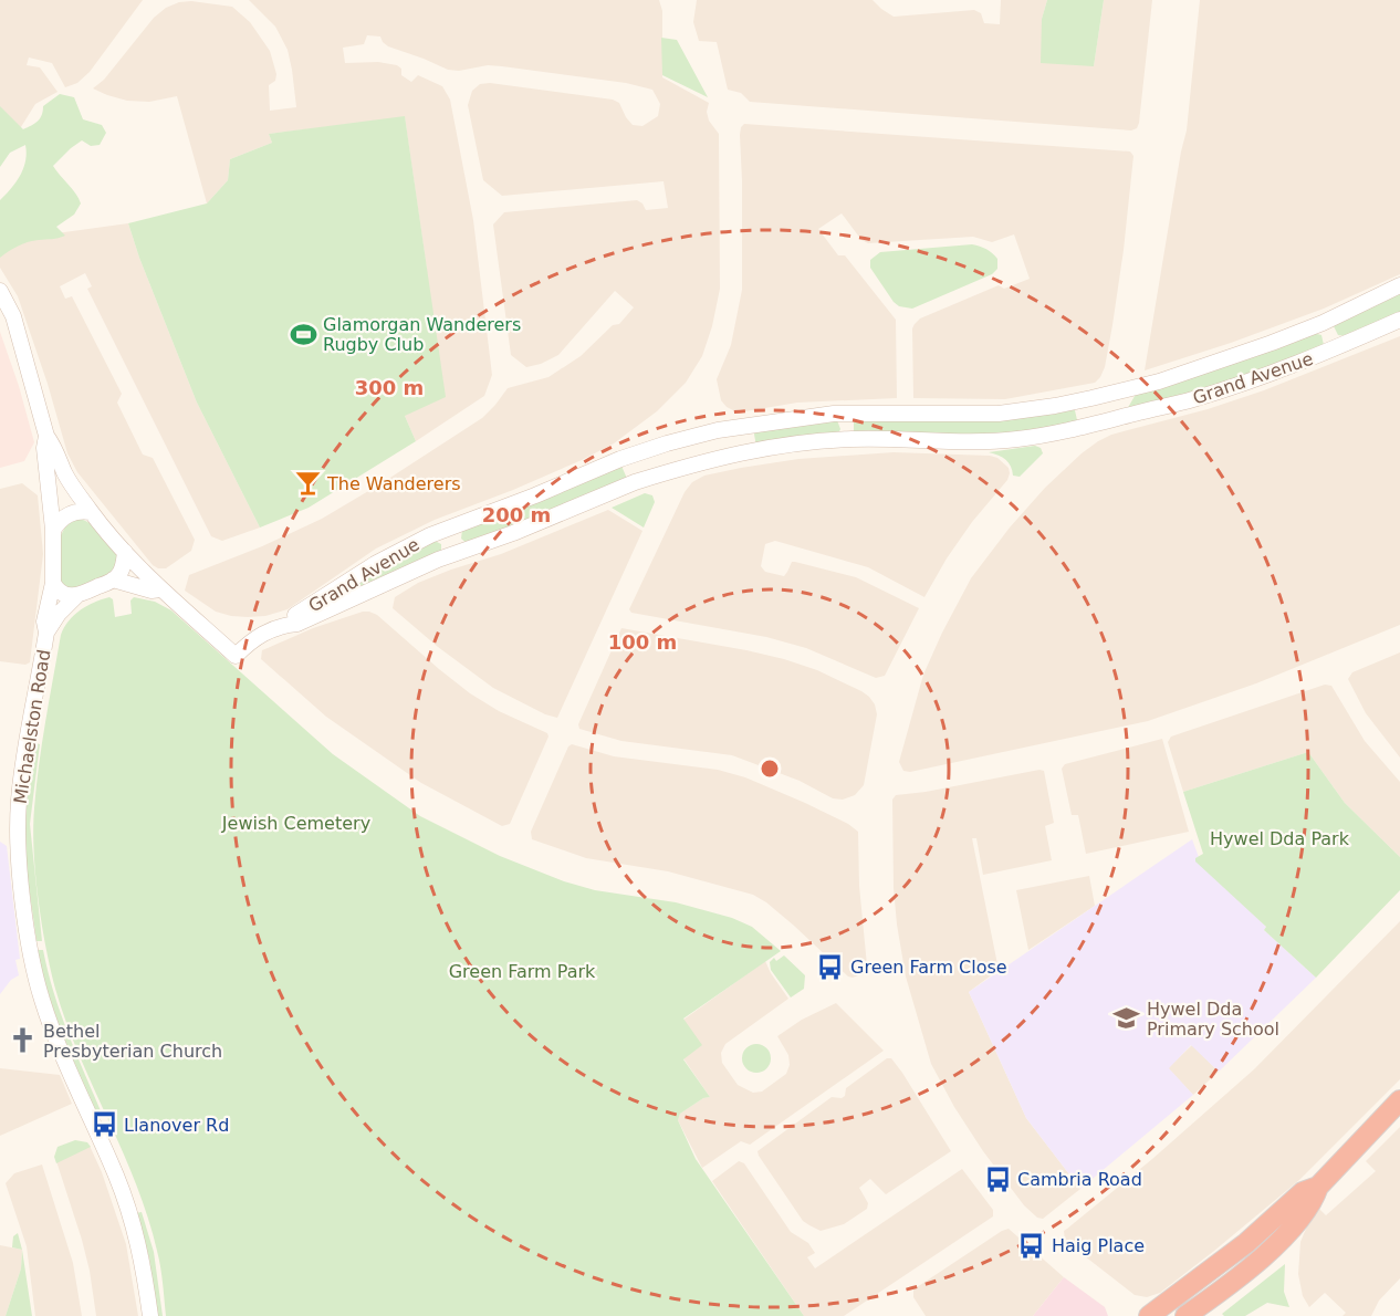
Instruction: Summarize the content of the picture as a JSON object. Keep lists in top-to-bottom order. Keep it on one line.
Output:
{"streets":{"street":["Grand Avenue","Michaelston Road"]},"parks":["Jewish Cemetery","Hywel Dda Park","Green Farm Park"],"places":{"sports":["Glamorgan Wanderers Rugby Club"],"bar":["The Wanderers"],"bus stop":["Green Farm Close","Llanover Rd","Cambria Road","Haig Place"],"school or university":["Hywel Dda Primary School"],"church":["Bethel Presbyterian Church"]},"rings":["300 m","200 m","100 m"]}
